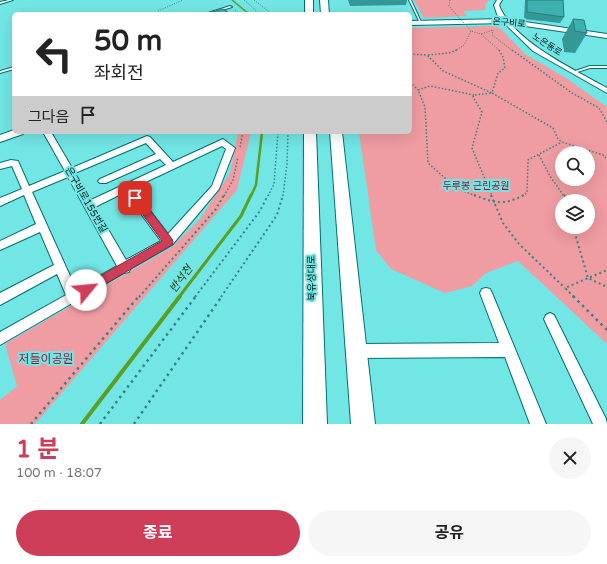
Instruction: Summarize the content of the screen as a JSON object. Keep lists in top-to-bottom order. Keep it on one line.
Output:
{"streets":{"main road":["북유성대로"],"street":["은구비로","노은동로","은구비로155번길"]},"crossings":[["은구비로","노은동로"]],"water":["반석천"],"parks":["두루봉 근린공원","저들이공원"],"page":{"turn":["50 m","좌회전"],"then":"그다음","heading":["1 분","100 m · 18:07"],"buttons":["종료","공유"]}}
